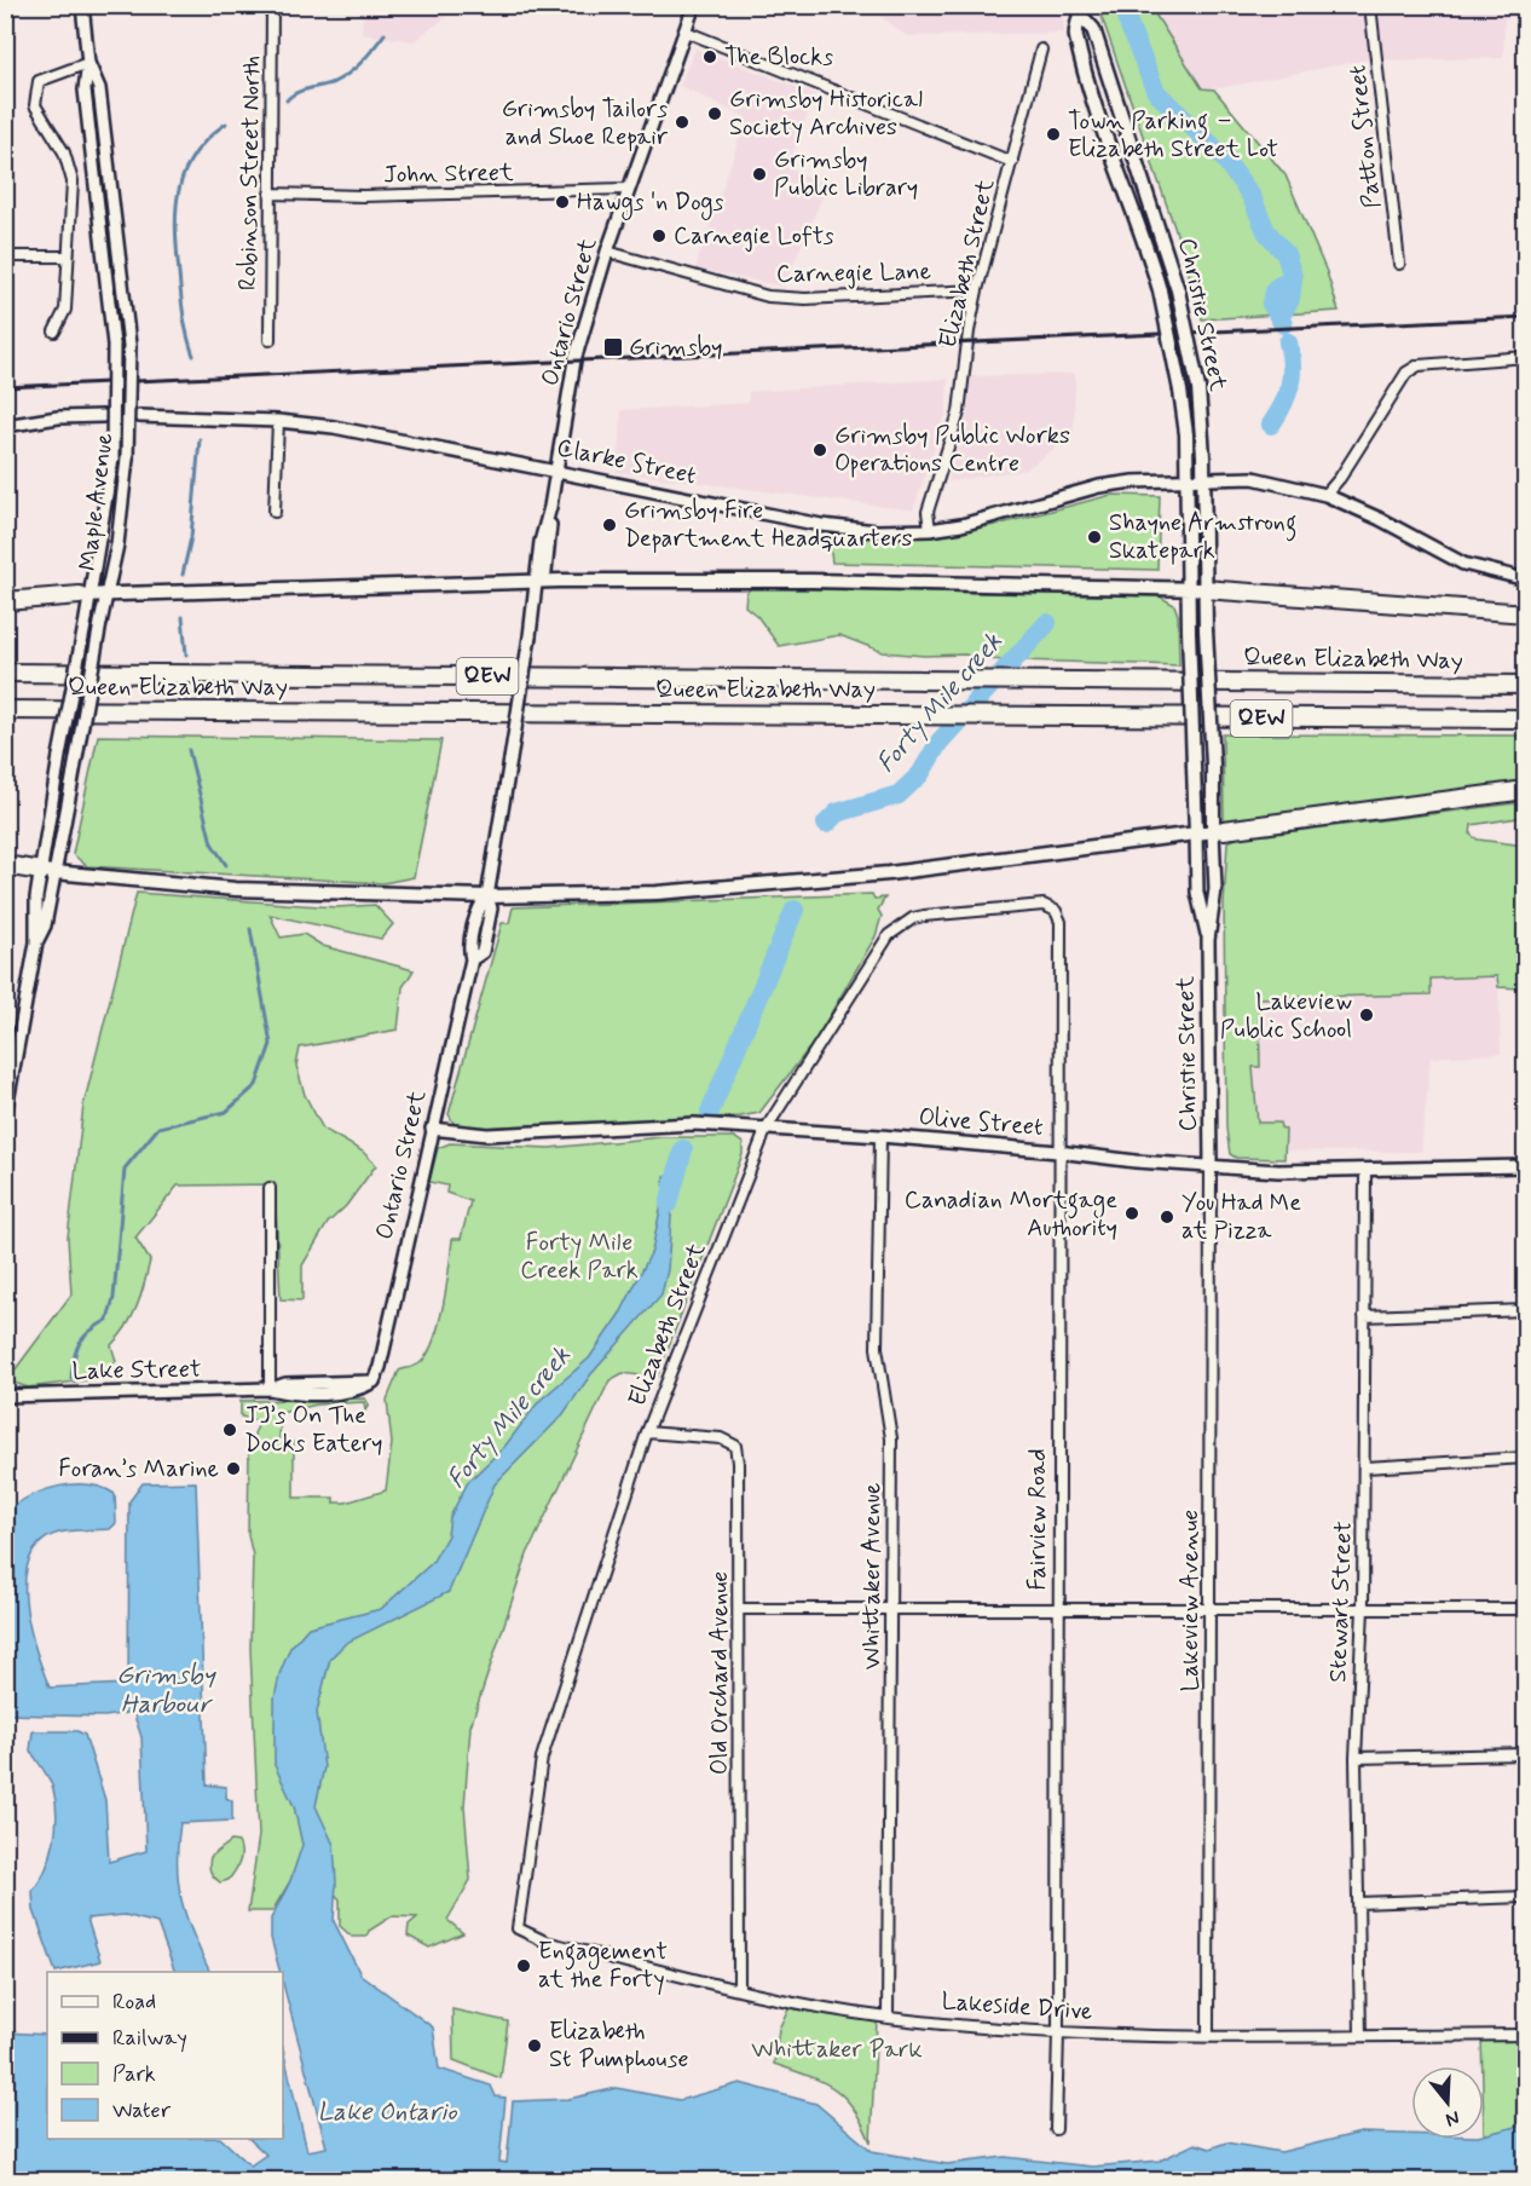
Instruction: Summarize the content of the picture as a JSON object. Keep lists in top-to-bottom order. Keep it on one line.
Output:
{"streets":{"highway":["Queen Elizabeth Way","QEW"],"main road":["Christie Street"],"street":["Patton Street","Robinson Street North","John Street","Elizabeth Street","Carnegie Lane","Ontario Street","Clarke Street","Maple Avenue","Olive Street","Lake Street","Fairview Road","Whittaker Avenue","Lakeview Avenue","Stewart Street","Old Orchard Avenue","Lakeside Drive"]},"crossings":[["Robinson Street North","John Street"],["John Street","Ontario Street"],["Elizabeth Street","Carnegie Lane"],["Elizabeth Street","Clarke Street"],["Elizabeth Street","Olive Street"],["Elizabeth Street","Fairview Road"],["Elizabeth Street","Old Orchard Avenue"],["Elizabeth Street","Lakeside Drive"],["Carnegie Lane","Ontario Street"],["Ontario Street","Clarke Street"],["Ontario Street","Olive Street"],["Ontario Street","Lake Street"],["Christie Street","Clarke Street"],["Christie Street","Olive Street"],["Christie Street","Lakeview Avenue"],["Olive Street","Fairview Road"],["Olive Street","Whittaker Avenue"],["Olive Street","Lakeview Avenue"],["Olive Street","Stewart Street"],["Fairview Road","Lakeside Drive"],["Whittaker Avenue","Lakeside Drive"],["Lakeview Avenue","Lakeside Drive"],["Stewart Street","Lakeside Drive"],["Old Orchard Avenue","Lakeside Drive"]],"water":["Forty Mile creek","Grimsby Harbour","Lake Ontario"],"parks":["Forty Mile Creek Park","Whittaker Park"],"places":{"other":["The Blocks","Grimsby Historical Society Archives","Grimsby Tailors and Shoe Repair","Town Parking – Elizabeth Street Lot","Grimsby Public Library","Hawgs 'n Dogs","Carnegie Lofts","Grimsby Public Works Operations Centre","Grimsby Fire Department Headquarters","Shayne Armstrong Skatepark","Lakeview Public School","Canadian Mortgage Authority","You Had Me at Pizza","JJ’s On The Docks Eatery","Foran’s Marine","Engagement at the Forty","Elizabeth St Pumphouse"],"transit":["Grimsby"]},"legend":["Road","Railway","Park","Water"],"north":"bottom"}
